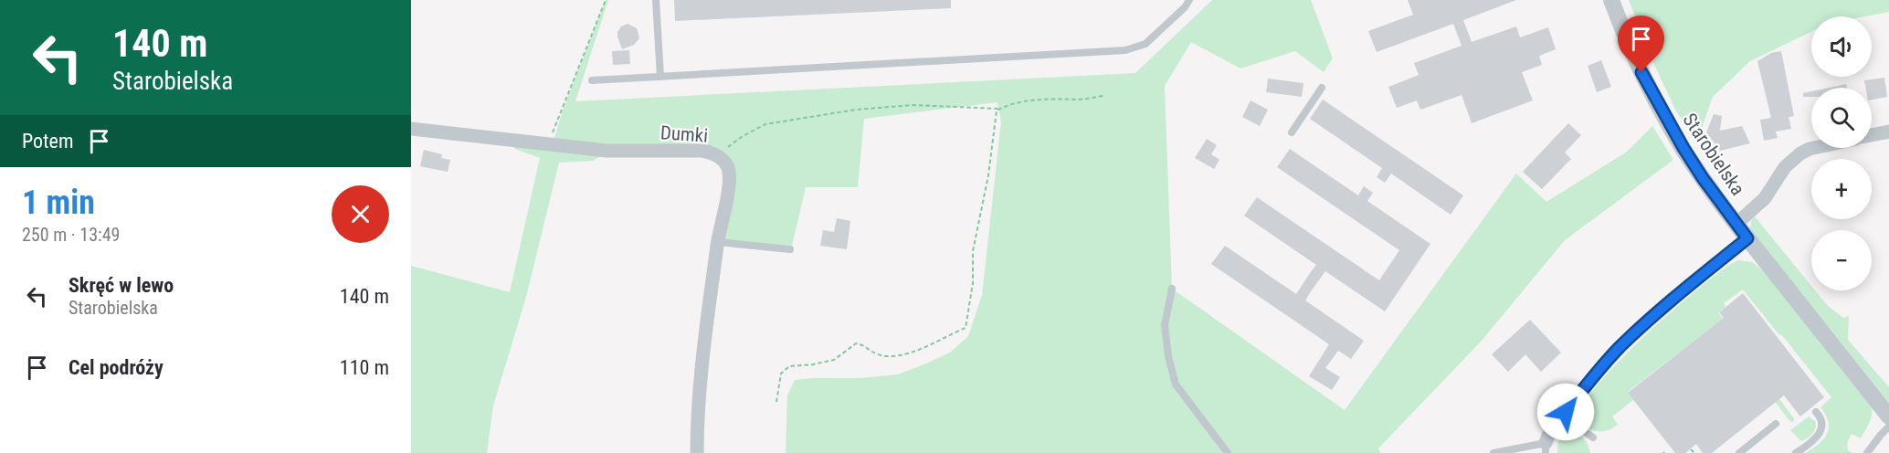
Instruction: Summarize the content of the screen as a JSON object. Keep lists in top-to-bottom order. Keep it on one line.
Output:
{"streets":{"street":["Dumki","Starobielska"]},"page":{"turn":["140 m","Starobielska"],"map_buttons":["+","−"],"then":"Potem","heading":["1 min","250 m · 13:49"],"list":[{"name":"Skręć w lewo","note":"Starobielska","value":"140 m"},{"name":"Cel podróży","value":"110 m"}]}}
